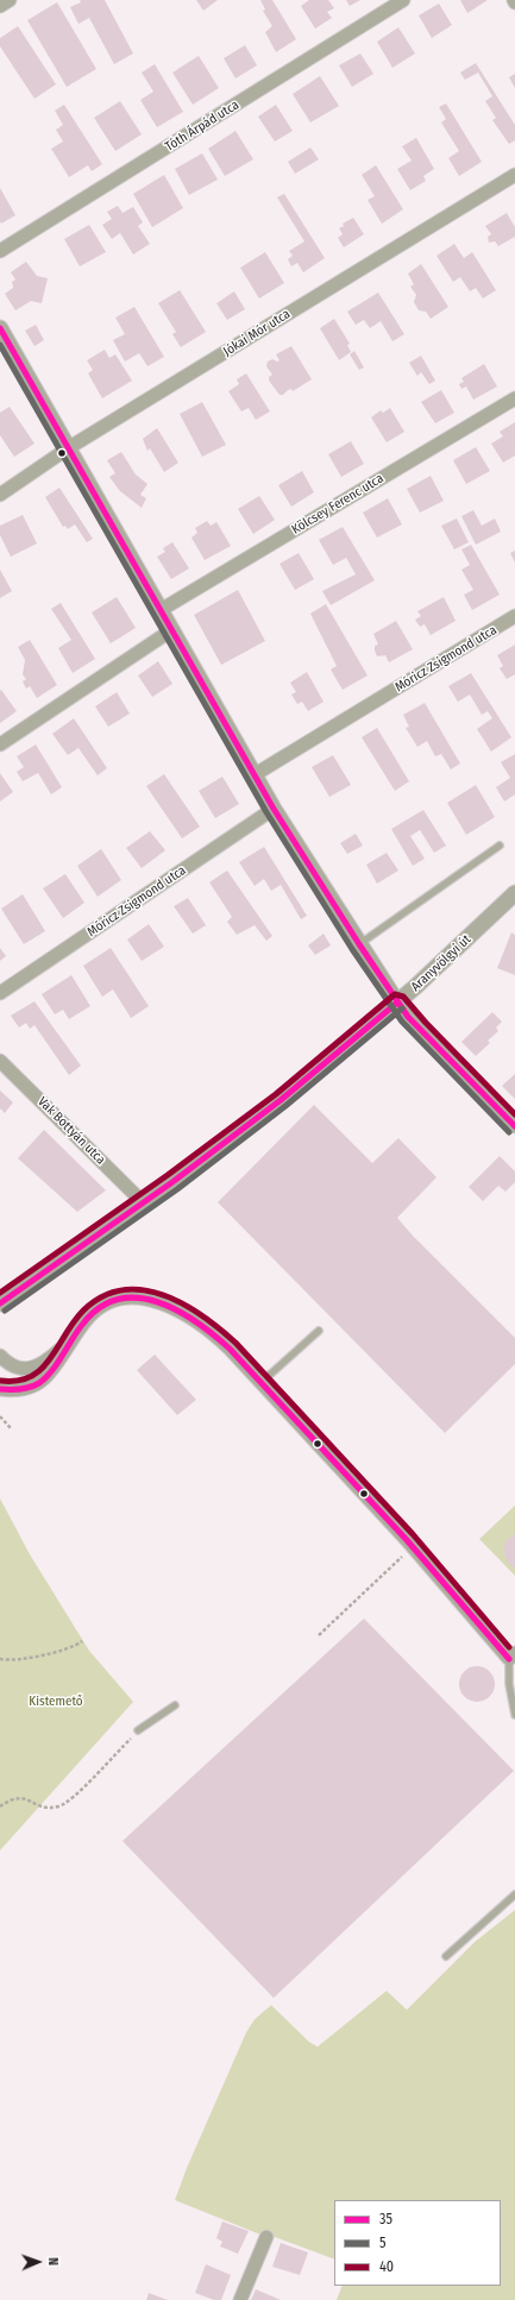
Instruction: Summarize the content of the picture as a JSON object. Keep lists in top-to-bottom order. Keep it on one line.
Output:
{"streets":{"street":["Tóth Árpád utca","Jókai Mór utca","Kölcsey Ferenc utca","Móricz Zsigmond utca","Aranyvölgyi út","Vak Bottyán utca"]},"crossings":[["Aranyvölgyi út","Vak Bottyán utca"]],"parks":["Kistemető"],"lines":["transit line 35","transit line 5","transit line 40"],"legend":["35","5","40"],"north":"right"}
